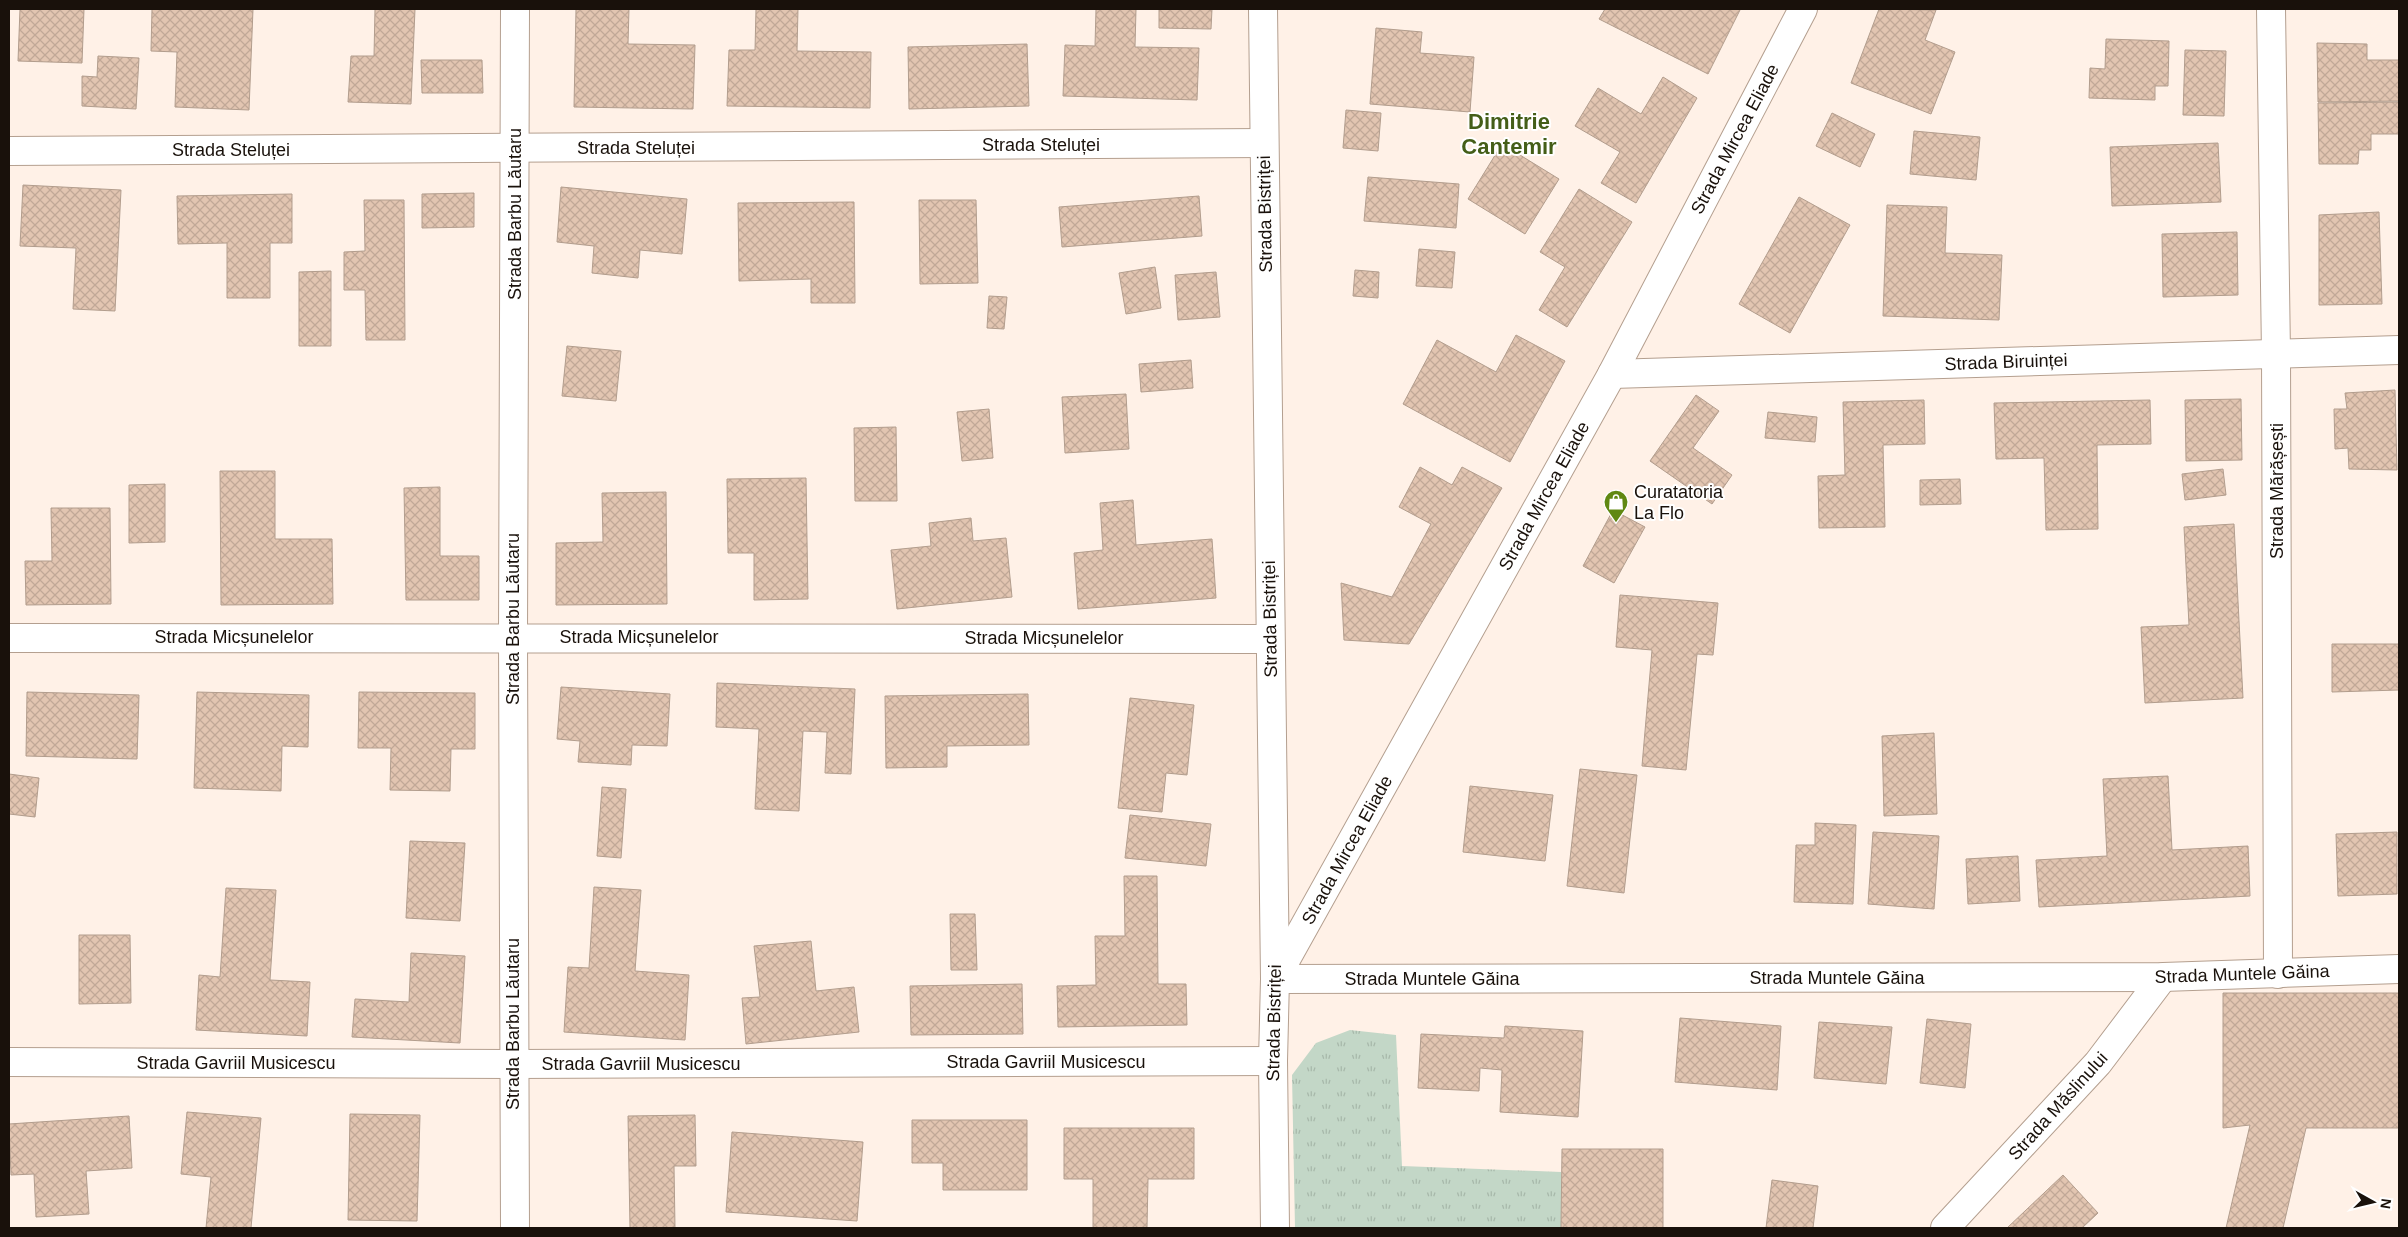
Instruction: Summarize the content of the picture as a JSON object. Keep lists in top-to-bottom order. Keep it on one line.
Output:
{"streets":{"street":["Strada Mircea Eliade","Strada Steluței","Strada Barbu Lăutaru","Strada Bistriței","Strada Biruinței","Strada Mărășești","Strada Micșunelelor","Strada Muntele Găina","Strada Gavriil Musicescu","Strada Măslinului"]},"crossings":[["Strada Mircea Eliade","Strada Bistriței"],["Strada Mircea Eliade","Strada Biruinței"],["Strada Mircea Eliade","Strada Muntele Găina"],["Strada Steluței","Strada Barbu Lăutaru"],["Strada Steluței","Strada Bistriței"],["Strada Barbu Lăutaru","Strada Micșunelelor"],["Strada Barbu Lăutaru","Strada Gavriil Musicescu"],["Strada Bistriței","Strada Micșunelelor"],["Strada Bistriței","Strada Muntele Găina"],["Strada Bistriței","Strada Gavriil Musicescu"],["Strada Biruinței","Strada Mărășești"],["Strada Mărășești","Strada Muntele Găina"],["Strada Muntele Găina","Strada Măslinului"]],"districts":["Dimitrie Cantemir"],"places":{"shop":["Curatatoria La Flo"]},"north":"right"}
